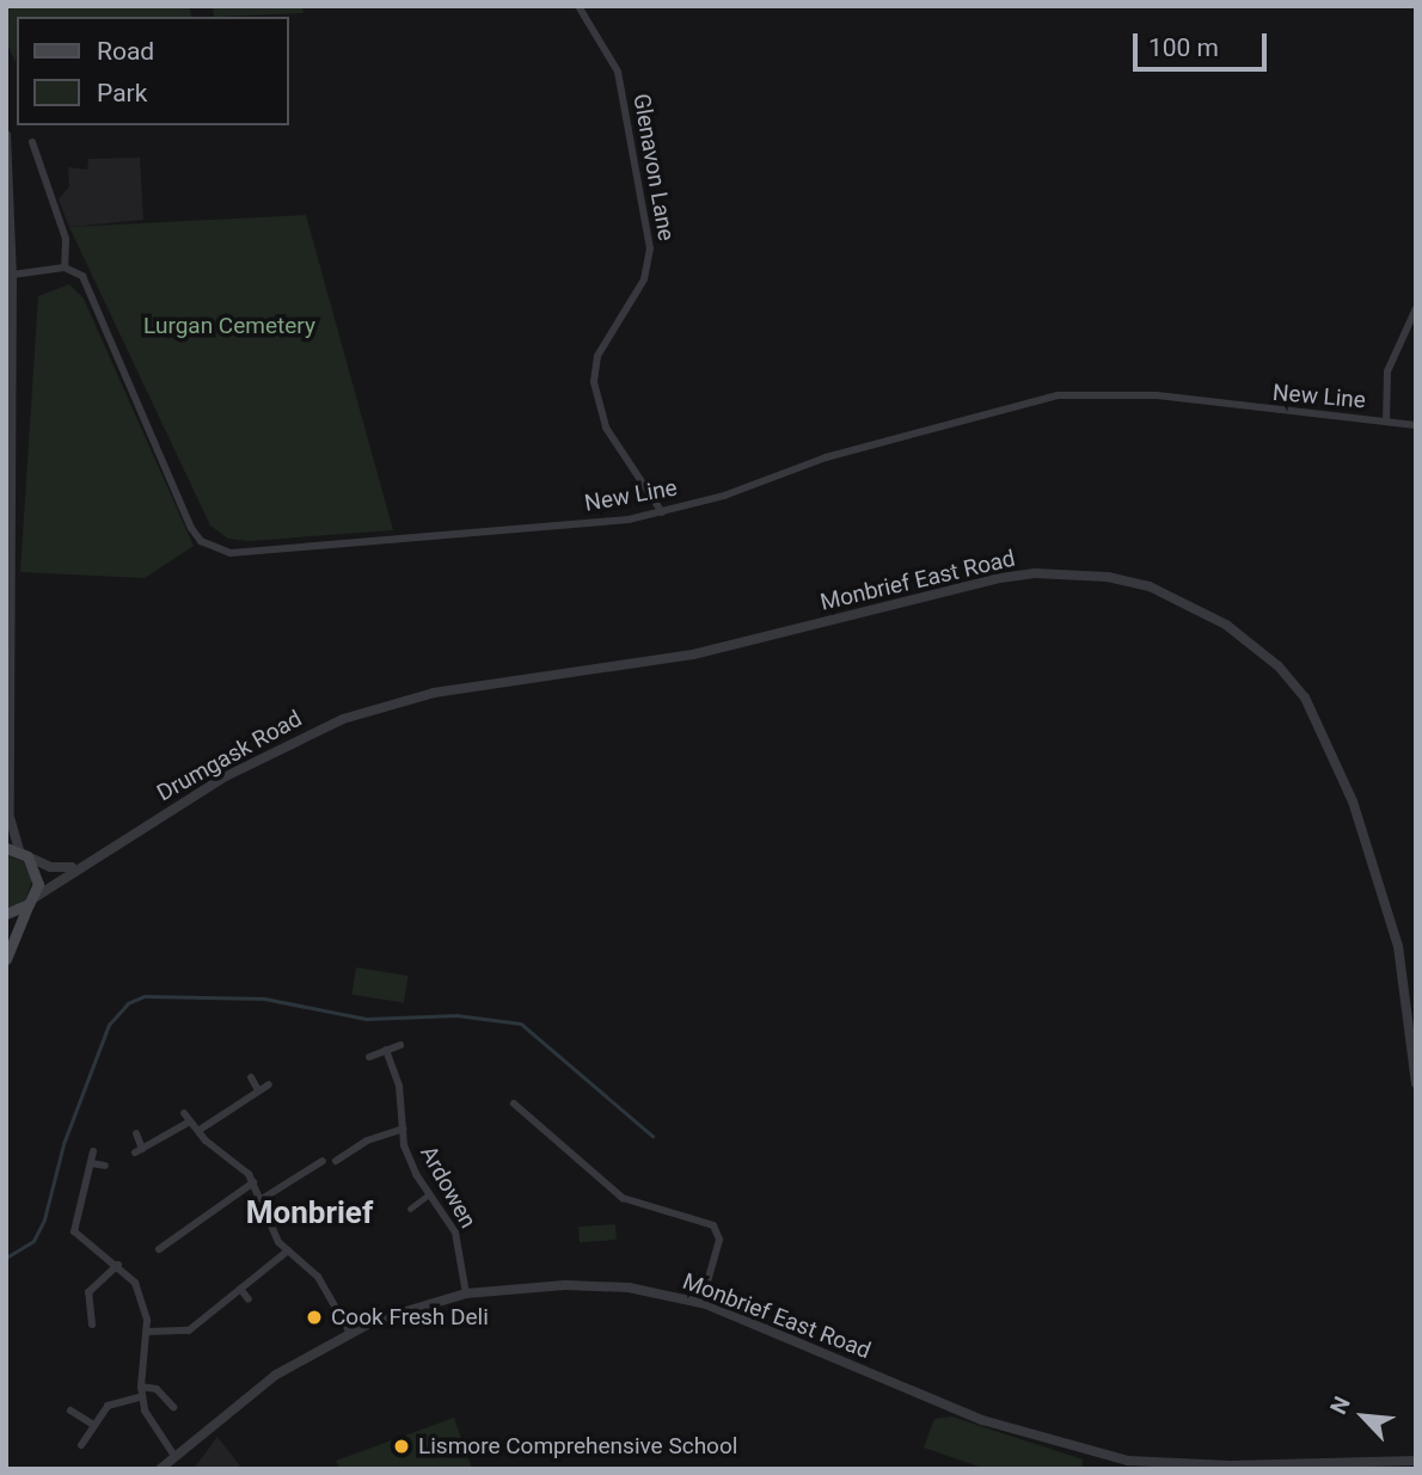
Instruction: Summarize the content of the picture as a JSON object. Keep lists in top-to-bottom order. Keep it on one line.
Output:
{"streets":{"street":["Glenavon Lane","New Line","Monbrief East Road","Drumgask Road","Ardowen"]},"crossings":[["Glenavon Lane","New Line"],["Monbrief East Road","Drumgask Road"],["Monbrief East Road","Ardowen"]],"districts":["Monbrief"],"parks":["Lurgan Cemetery"],"places":["Cook Fresh Deli","Lismore Comprehensive School"],"legend":["Road","Park"],"scale_bar":"100 m","north":"top left"}
